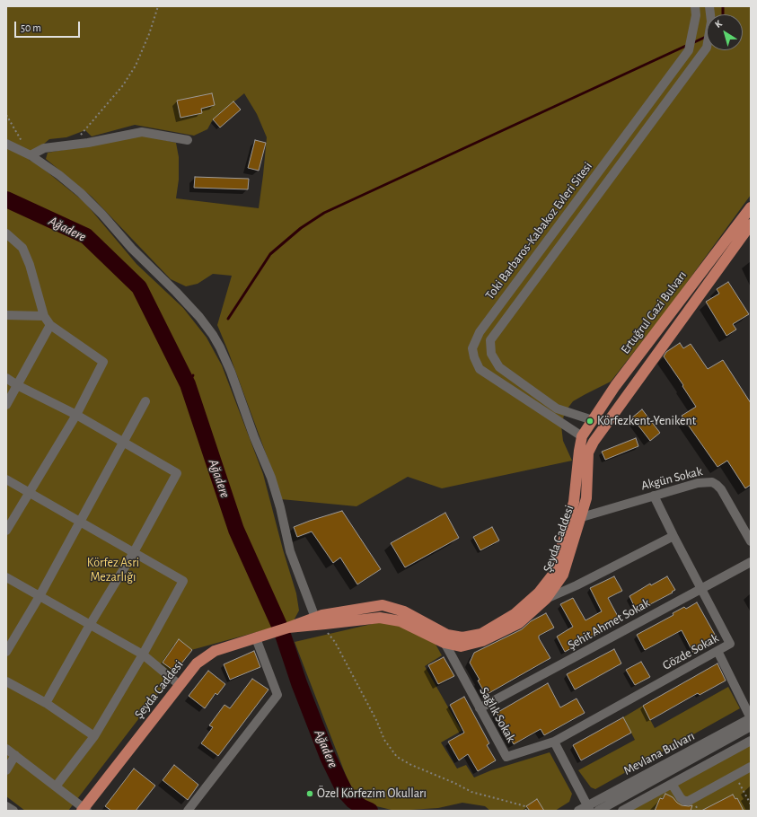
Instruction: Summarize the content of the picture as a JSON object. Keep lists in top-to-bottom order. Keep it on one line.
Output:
{"streets":{"main road":["Ertuğrul Gazi Bulvarı","Şeyda Caddesi"],"street":["Toki Barbaros-Kabakoz Evleri Sitesi","Akgün Sokak","Şehit Ahmet Sokak","Gözde Sokak","Sağlık Sokak","Mevlana Bulvarı"]},"crossings":[["Toki Barbaros-Kabakoz Evleri Sitesi","Ertuğrul Gazi Bulvarı"],["Toki Barbaros-Kabakoz Evleri Sitesi","Şeyda Caddesi"],["Ertuğrul Gazi Bulvarı","Şeyda Caddesi"],["Akgün Sokak","Şeyda Caddesi"],["Akgün Sokak","Gözde Sokak"],["Şeyda Caddesi","Sağlık Sokak"],["Şehit Ahmet Sokak","Gözde Sokak"],["Şehit Ahmet Sokak","Sağlık Sokak"],["Gözde Sokak","Sağlık Sokak"]],"water":["Ağadere"],"parks":["Körfez Asri Mezarlığı"],"places":["Körfezkent-Yenikent","Özel Körfezim Okulları"],"scale_bar":"50 m","north":"top left"}
